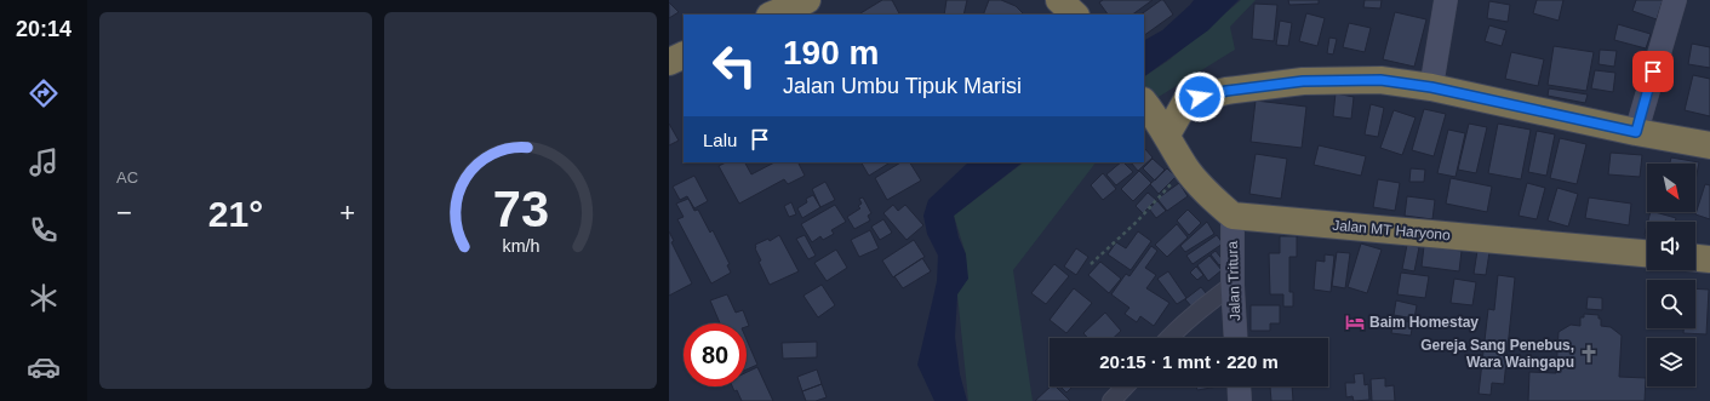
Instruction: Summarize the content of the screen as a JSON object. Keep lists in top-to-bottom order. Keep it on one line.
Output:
{"streets":{"highway":["Jalan MT Haryono"],"street":["Jalan Tritura"]},"crossings":[["Jalan MT Haryono","Jalan Tritura"]],"places":{"hotel":["Baim Homestay"],"church":["Gereja Sang Penebus, Wara Waingapu"]},"north":"bottom right","page":{"tabs":"20:14","tile":"AC","turn":["190 m","Jalan Umbu Tipuk Marisi"],"then":"Lalu","heat":["−","21°","+"],"limit":"80","trip":"20:15 · 1 mnt · 220 m","gauge":["73","km/h"]}}
